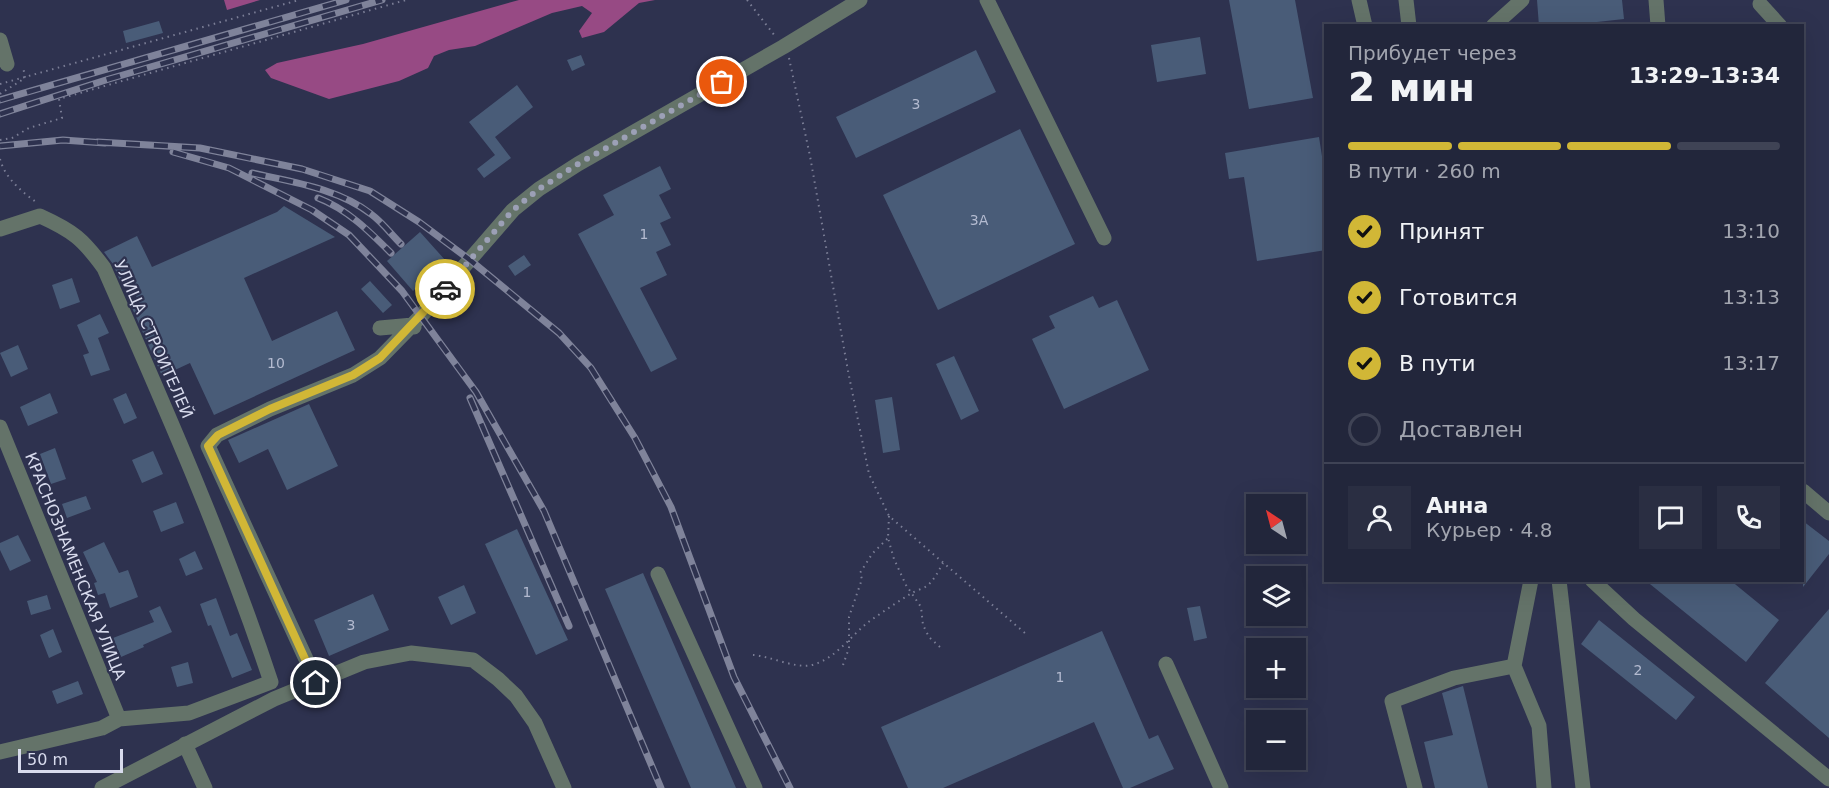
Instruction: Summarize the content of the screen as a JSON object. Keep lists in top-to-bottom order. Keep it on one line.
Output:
{"streets":{"street":["УЛИЦА СТРОИТЕЛЕЙ","КРАСНОЗНАМЕНСКАЯ УЛИЦА"]},"crossings":[["УЛИЦА СТРОИТЕЛЕЙ","КРАСНОЗНАМЕНСКАЯ УЛИЦА"]],"house_numbers":["3","3А","1","10","1","3","2","1"],"scale_bar":"50 m","north":"top left","page":{"heading":["2 мин","Прибудет через","13:29–13:34"],"panel":["Анна","Курьер · 4.8"],"bar":"В пути · 260 m","list":[["Принят","13:10"],["Готовится","13:13"],["В пути","13:17"],"Доставлен"],"map_buttons":["+","−"],"scale":"50 m"}}
